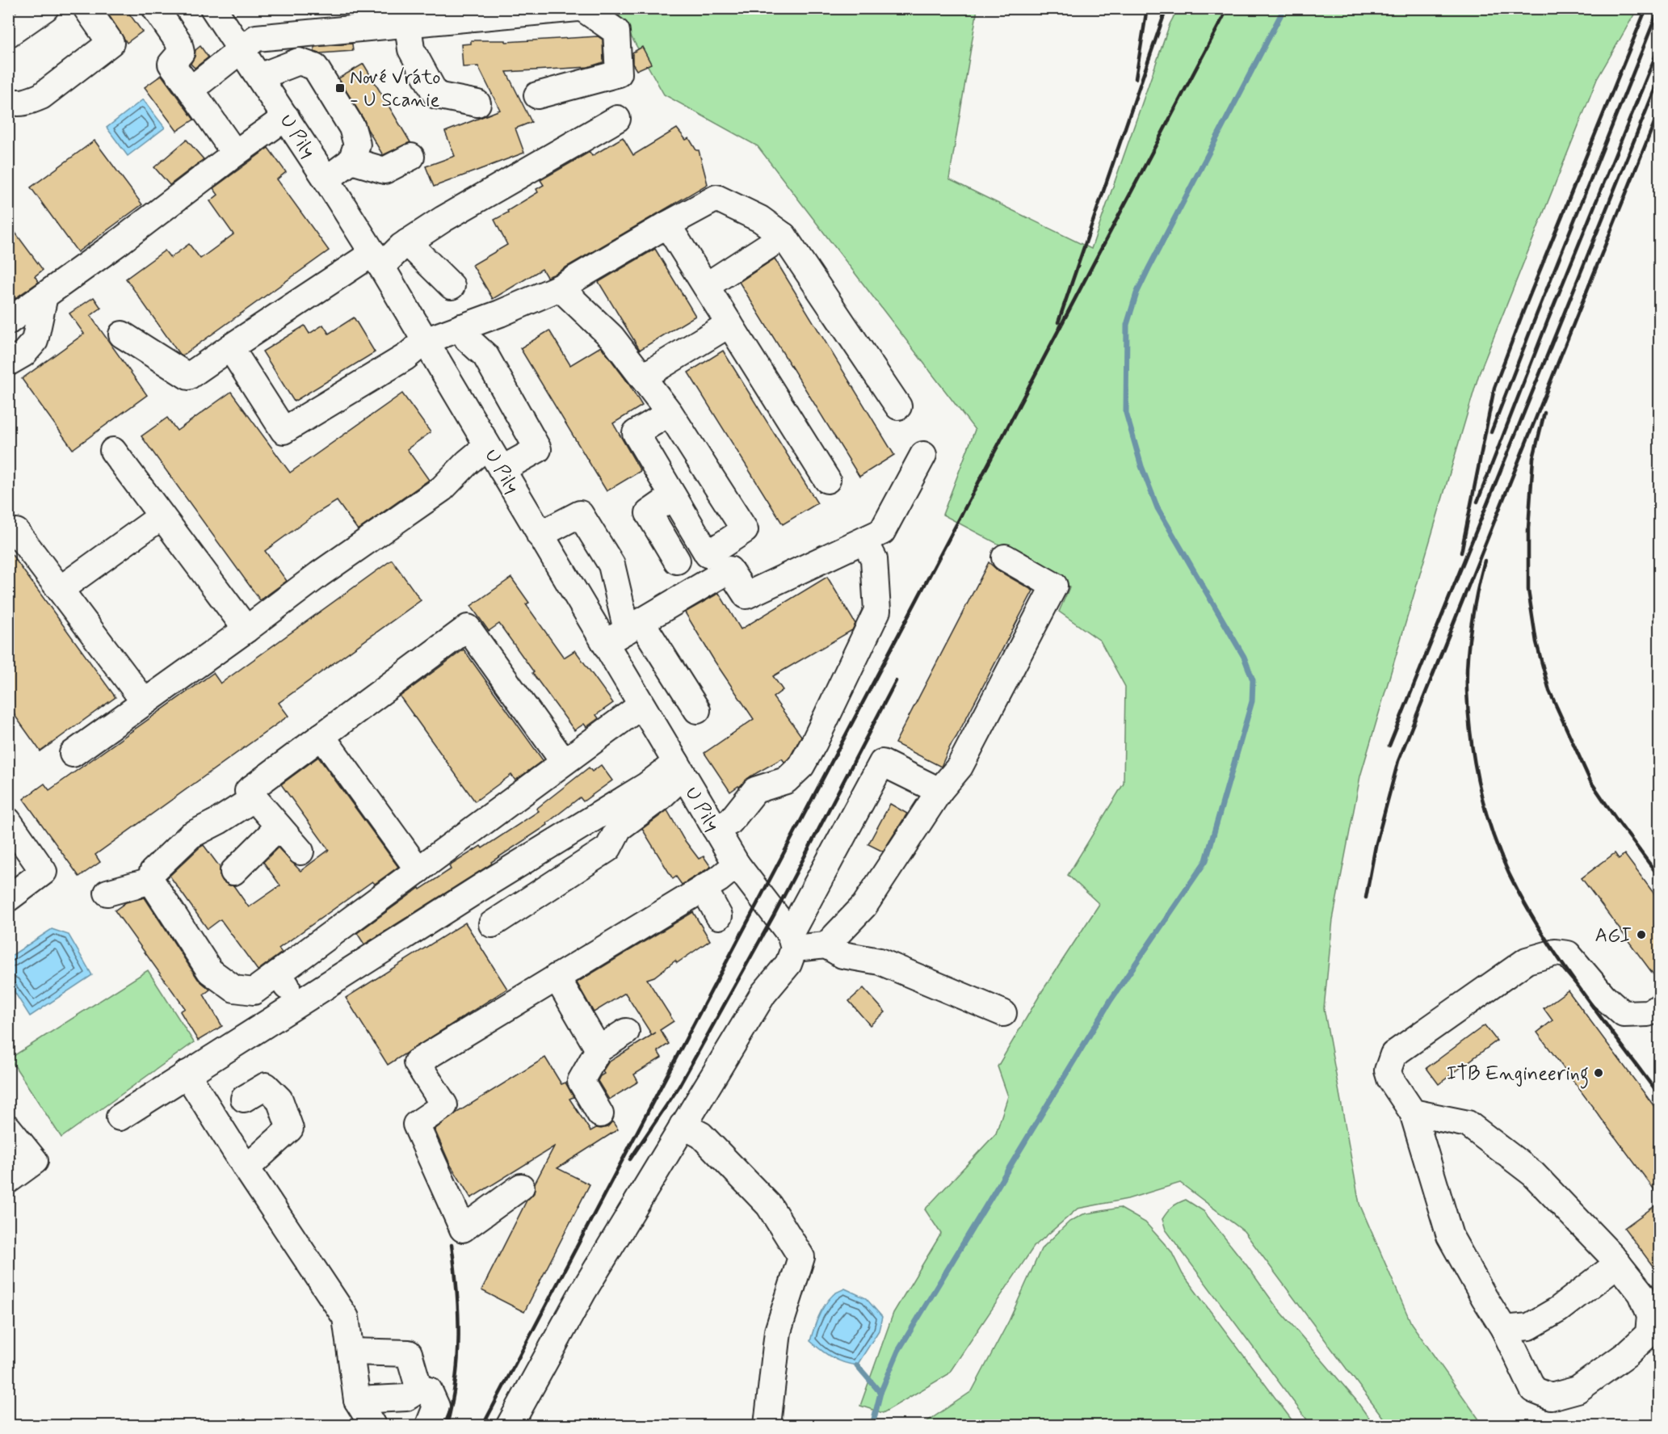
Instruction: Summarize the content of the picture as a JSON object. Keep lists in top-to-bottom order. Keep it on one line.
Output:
{"streets":{"street":["U Pily"]},"places":{"transit":["Nové Vráto - U Scanie"],"other":["AGI","ITB Engineering"]}}
